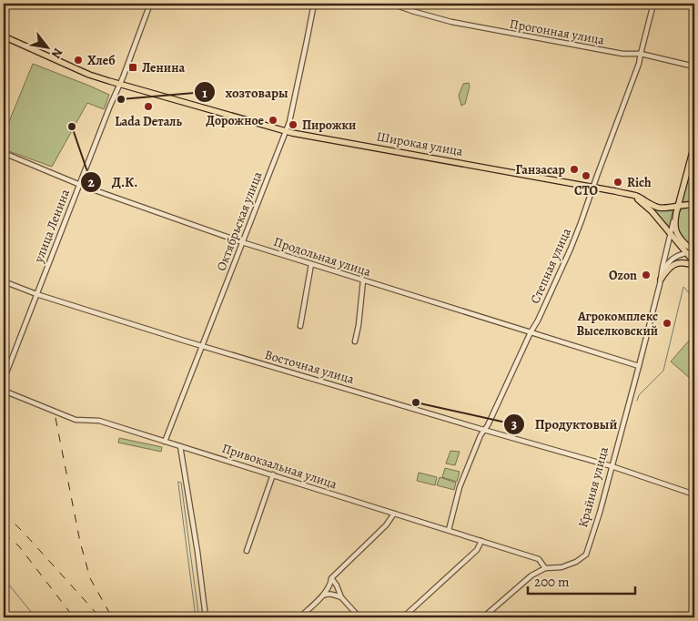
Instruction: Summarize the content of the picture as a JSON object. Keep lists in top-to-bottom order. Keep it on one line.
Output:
{"streets":{"main road":["Широкая улица"],"street":["Прогонная улица","Октябрьская улица","улица Ленина","Продольная улица","Степная улица","Восточная улица","Привокзальная улица","Крайняя улица"]},"crossings":[["Прогонная улица","Степная улица"],["Широкая улица","Октябрьская улица"],["Широкая улица","улица Ленина"],["Широкая улица","Степная улица"],["Октябрьская улица","Продольная улица"],["Октябрьская улица","Восточная улица"],["Октябрьская улица","Привокзальная улица"],["улица Ленина","Продольная улица"],["улица Ленина","Восточная улица"],["Продольная улица","Степная улица"],["Продольная улица","Крайняя улица"],["Степная улица","Восточная улица"],["Степная улица","Привокзальная улица"],["Восточная улица","Крайняя улица"],["Привокзальная улица","Крайняя улица"]],"places":{"other":["Хлеб","хозтовары","Lada Dеталь","Дорожное","Пирожки","Д.К.","Ганзасар","СТО","Rich","Ozon","Агрокомплекс Выселковский","Продуктовый"],"transit":["Ленина"]},"scale_bar":"200 m","north":"bottom right"}
